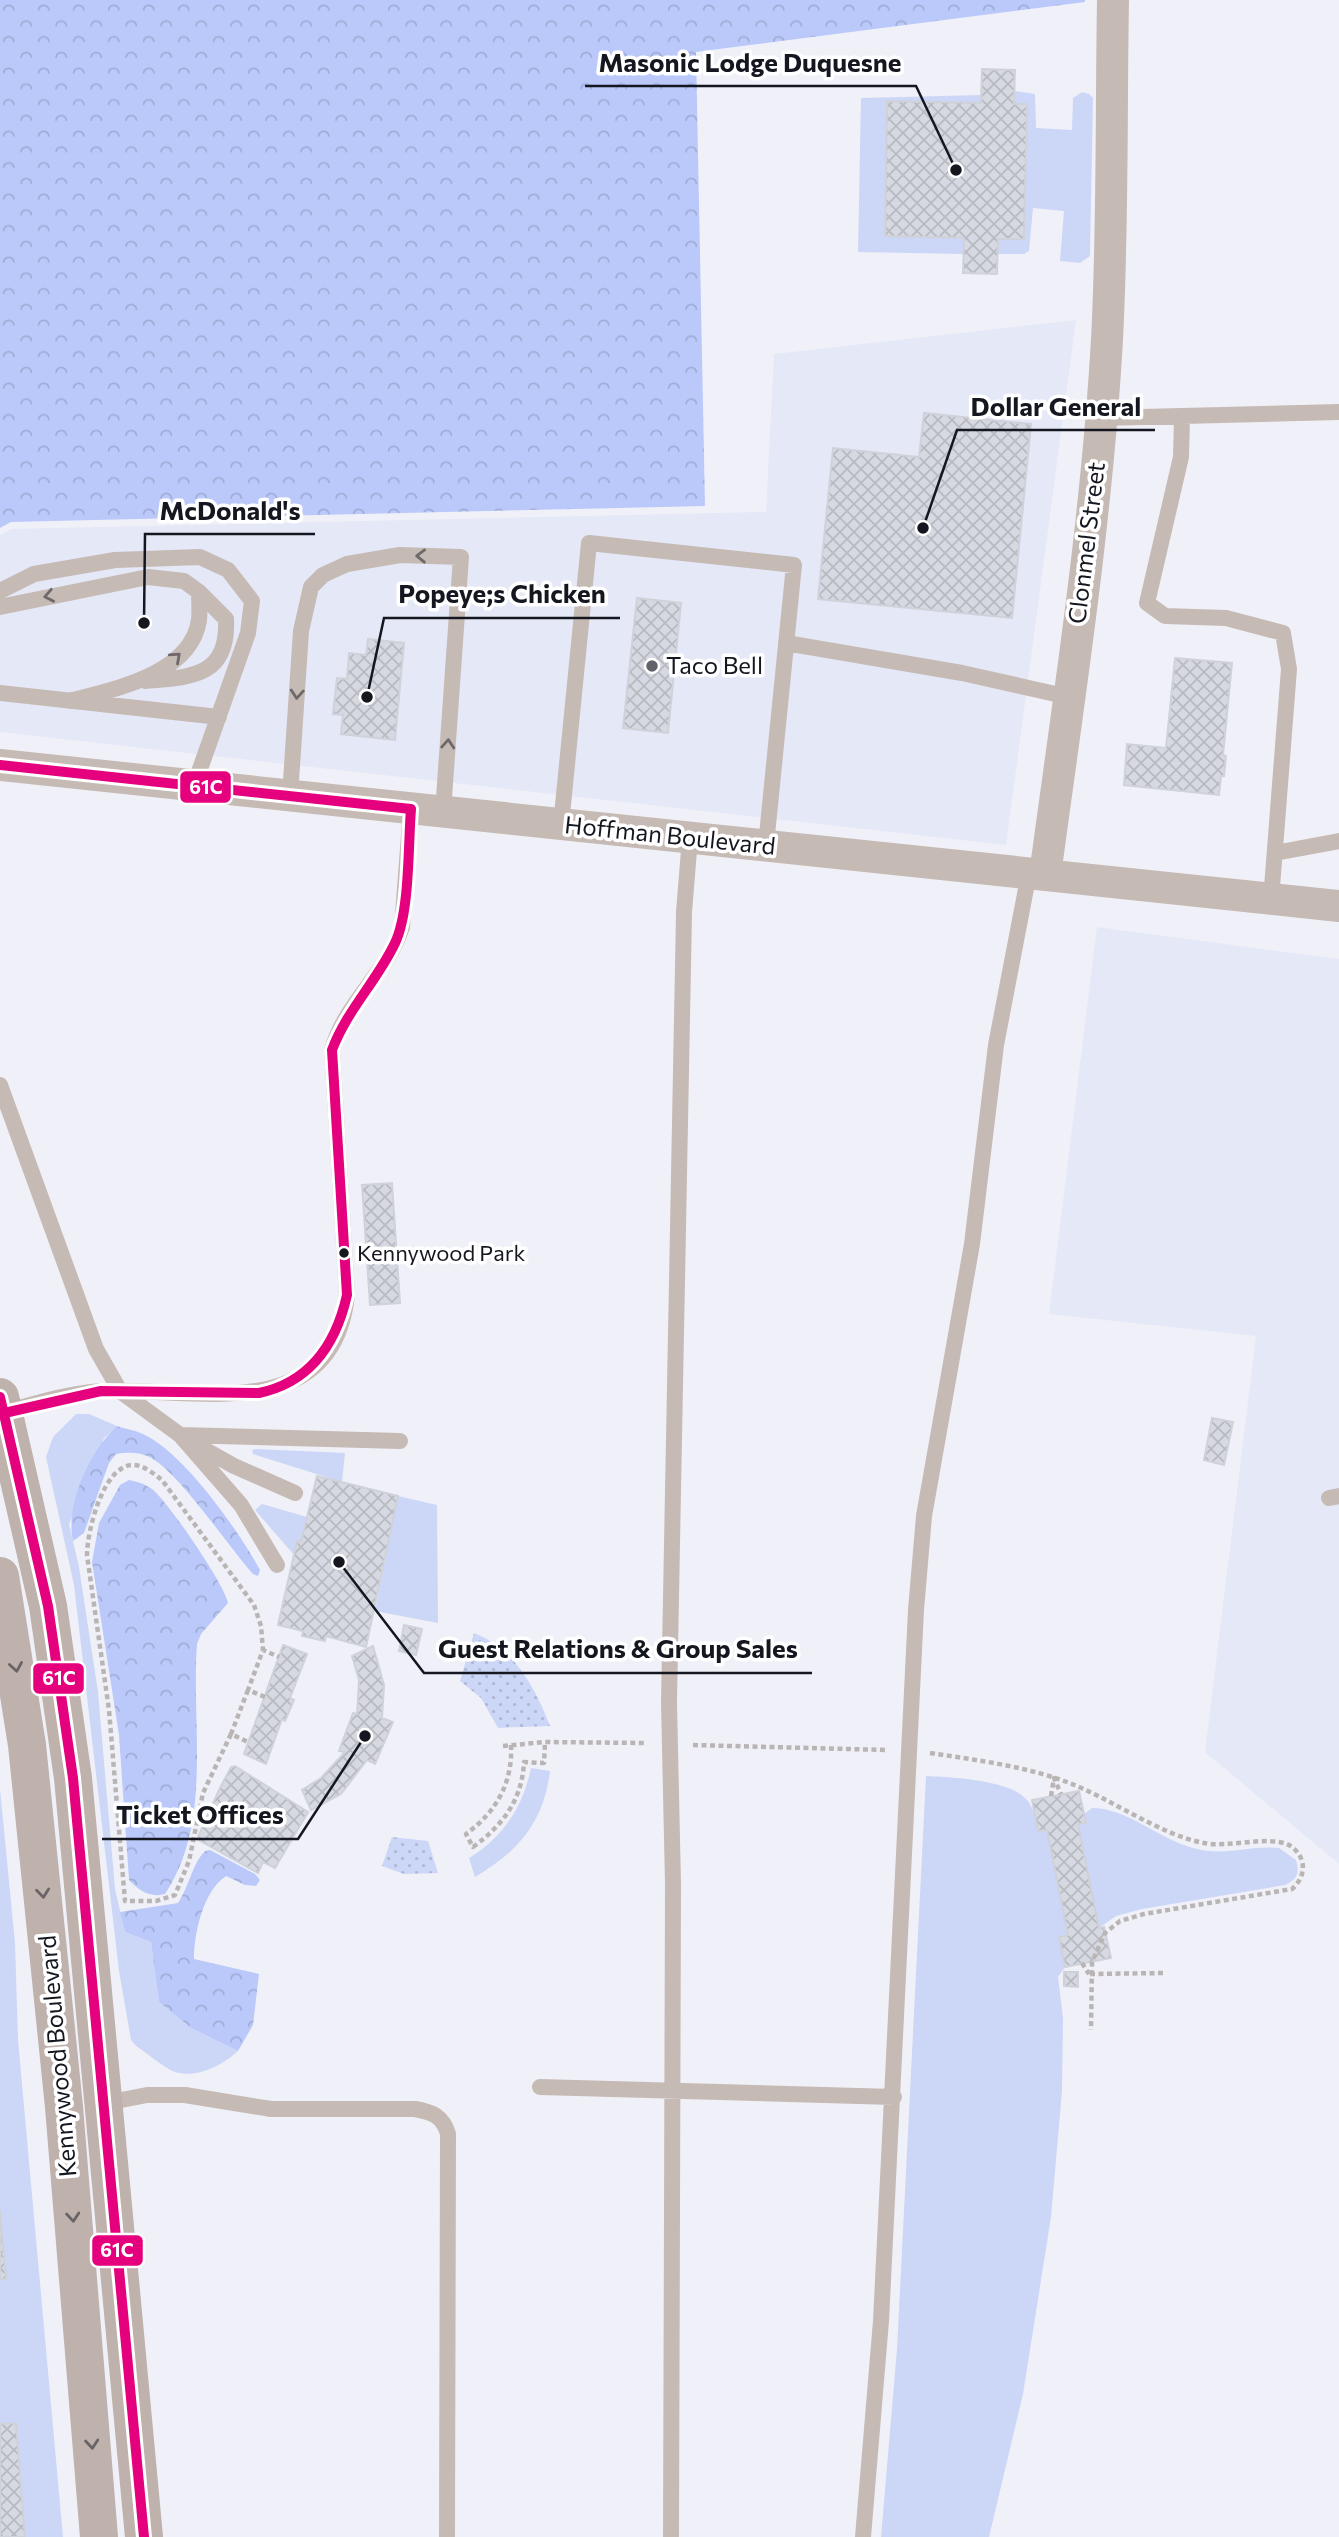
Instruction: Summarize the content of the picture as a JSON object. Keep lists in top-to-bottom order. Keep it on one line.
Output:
{"streets":{"main road":["Kennywood Boulevard"],"street":["Clonmel Street","Hoffman Boulevard"]},"crossings":[["Clonmel Street","Hoffman Boulevard"]],"places":["Masonic Lodge Duquesne","Dollar General","McDonald's","Taco Bell","Popeye;s Chicken","Kennywood Park","Guest Relations & Group Sales","Ticket Offices"],"lines":["transit line 61C"]}
